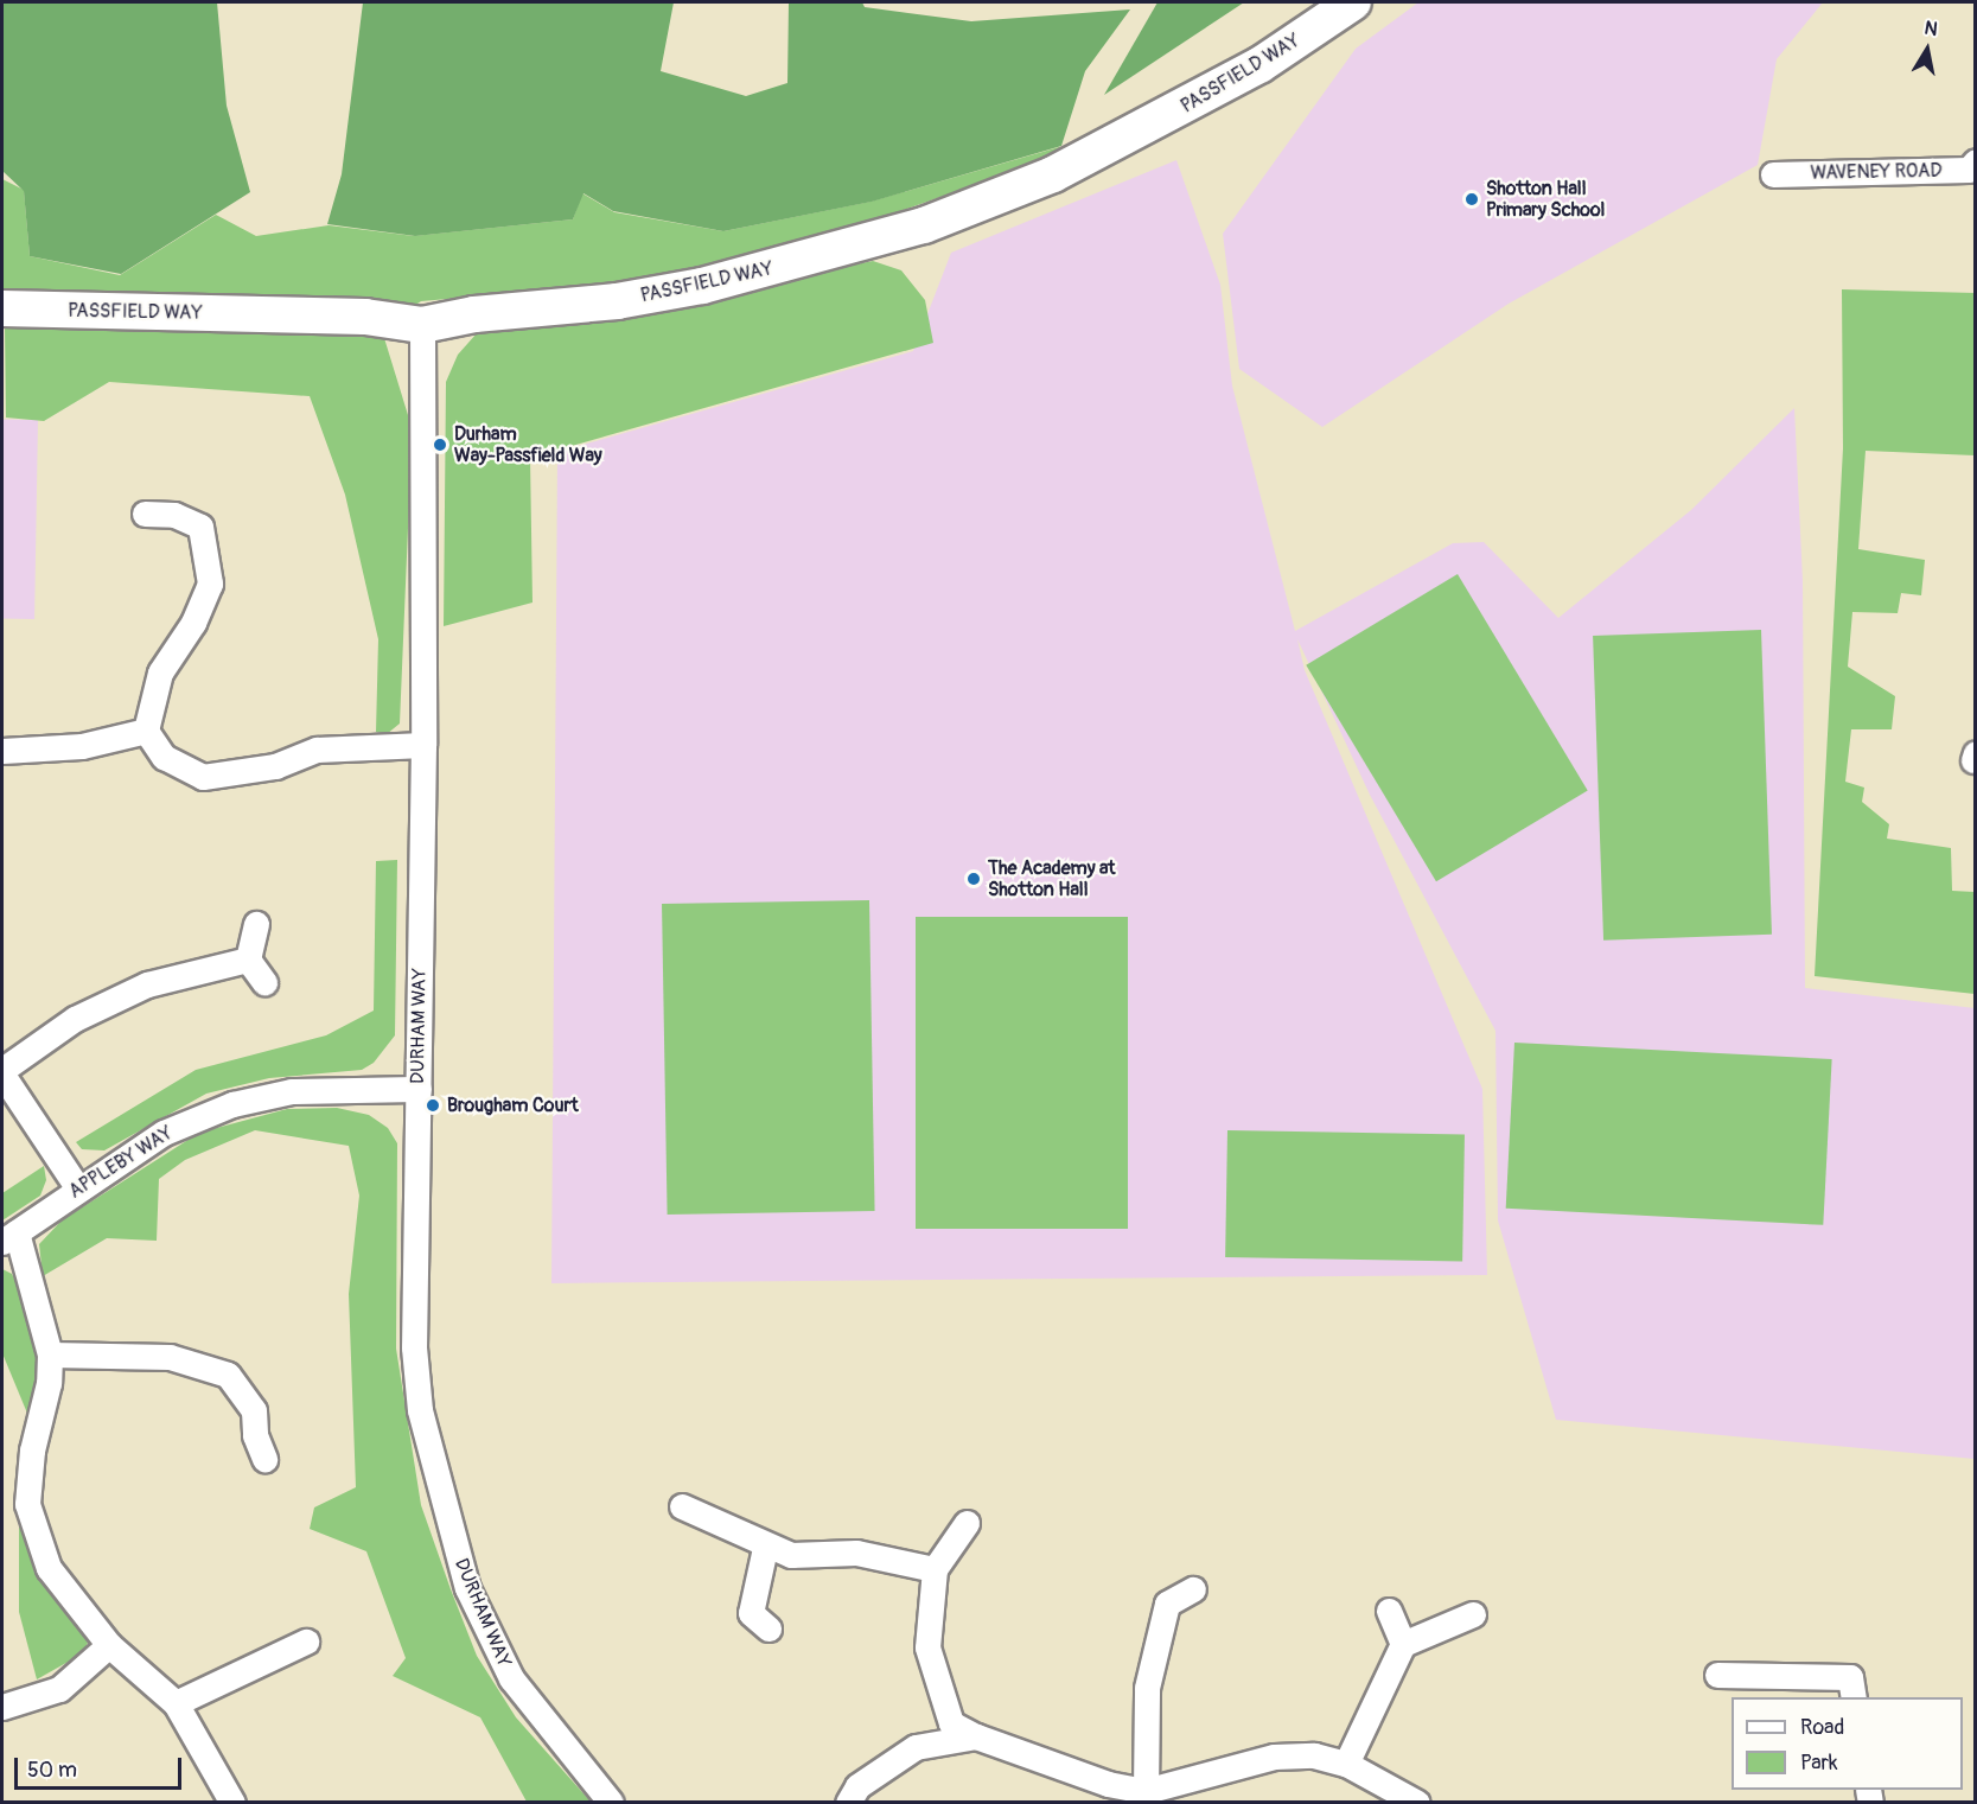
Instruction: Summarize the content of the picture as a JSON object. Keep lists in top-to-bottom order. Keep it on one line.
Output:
{"streets":{"street":["PASSFIELD WAY","WAVENEY ROAD","DURHAM WAY","APPLEBY WAY"]},"crossings":[["PASSFIELD WAY","DURHAM WAY"],["DURHAM WAY","APPLEBY WAY"]],"places":["Shotton Hall Primary School","Durham Way-Passfield Way","The Academy at Shotton Hall","Brougham Court"],"legend":["Road","Park"],"scale_bar":"50 m","north":"top"}
